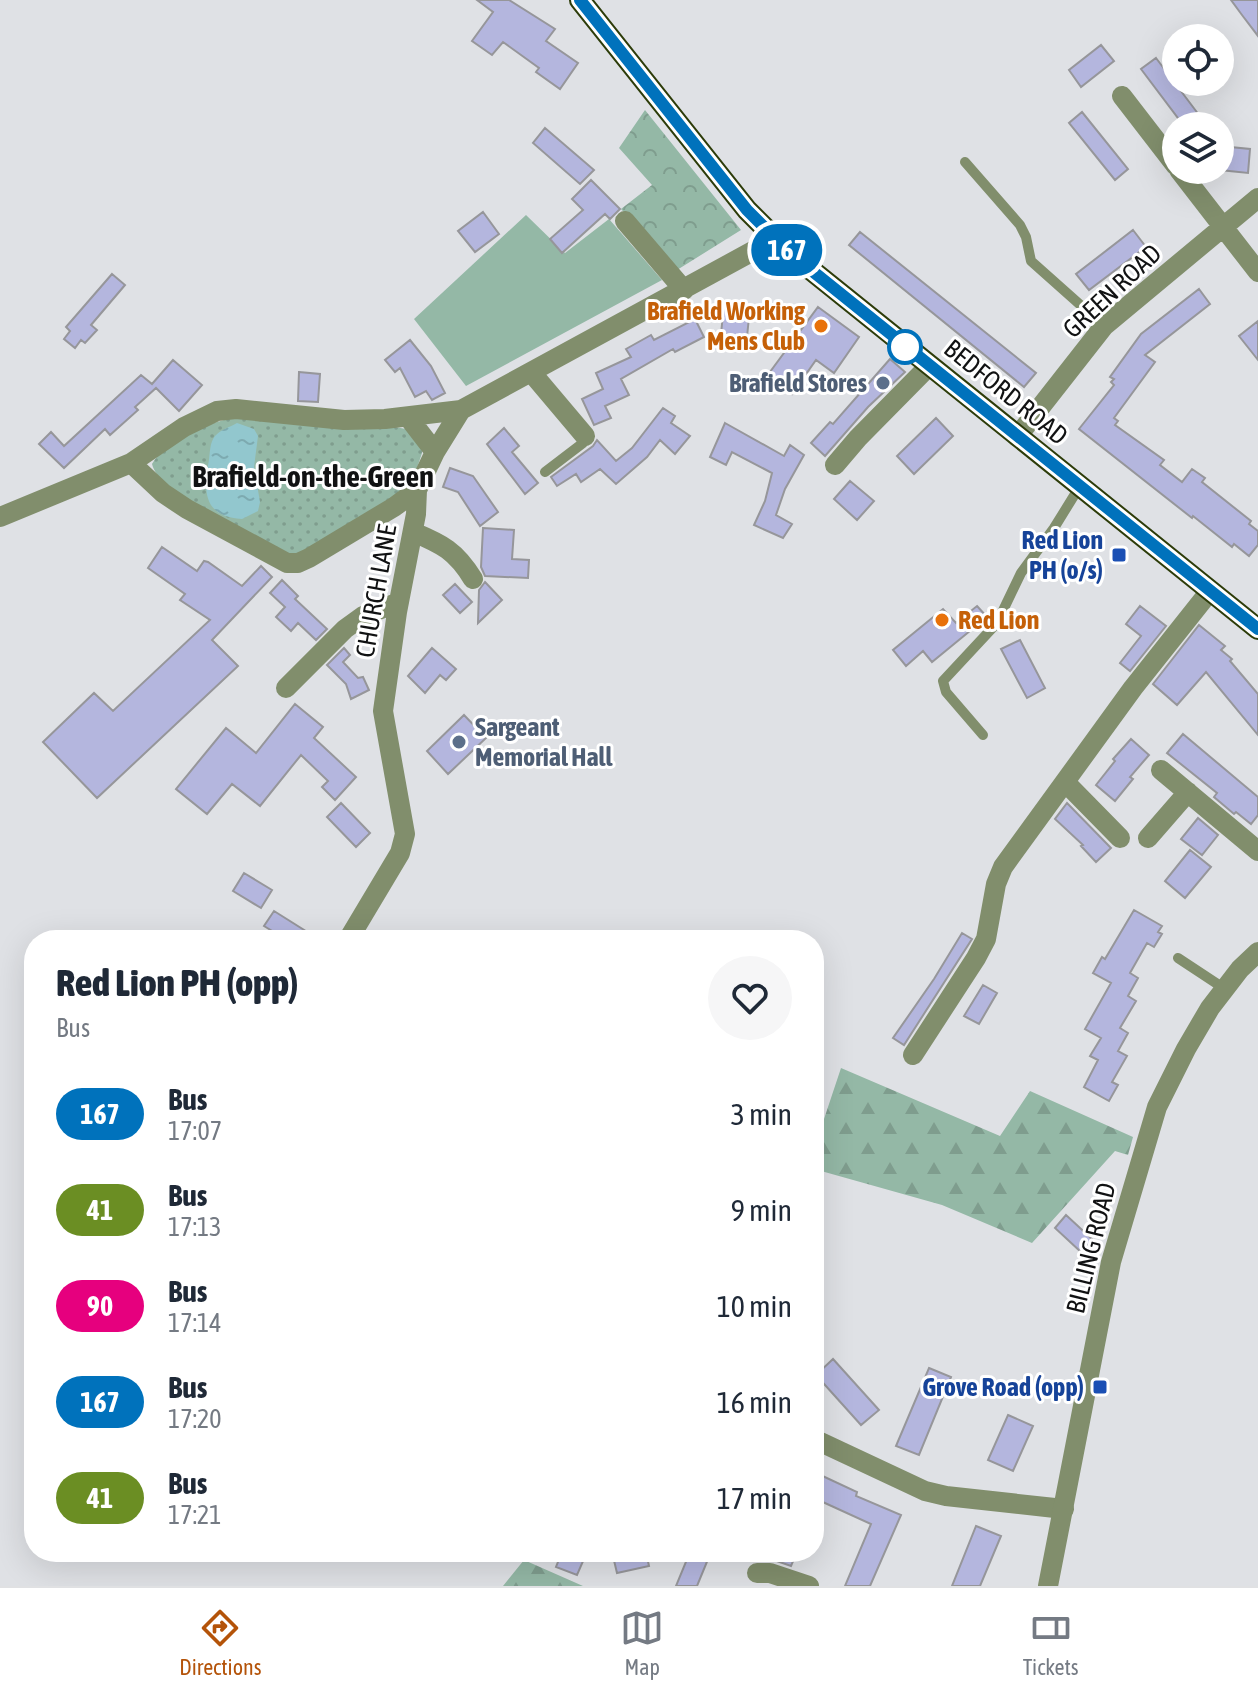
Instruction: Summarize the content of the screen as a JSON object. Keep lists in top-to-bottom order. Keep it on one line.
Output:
{"streets":{"highway":["BEDFORD ROAD"],"street":["GREEN ROAD","CHURCH LANE","BILLING ROAD"]},"crossings":[["GREEN ROAD","BEDFORD ROAD"],["BEDFORD ROAD","CHURCH LANE"]],"districts":["Brafield-on-the-Green"],"places":{"other":["Brafield Working Mens Club","Brafield Stores","Red Lion","Sargeant Memorial Hall"],"transit":["Red Lion PH (o/s)","Grove Road (opp)"]},"lines":["bus line 167"],"page":{"on_map":"167","heading":["Red Lion PH (opp)","Bus"],"list":[{"mark":"167","name":"Bus","note":"17:07","value":"3 min"},{"mark":"41","name":"Bus","note":"17:13","value":"9 min"},{"mark":"90","name":"Bus","note":"17:14","value":"10 min"},{"mark":"167","name":"Bus","note":"17:20","value":"16 min"},{"mark":"41","name":"Bus","note":"17:21","value":"17 min"}],"tabs":["Directions","Map","Tickets"]}}
